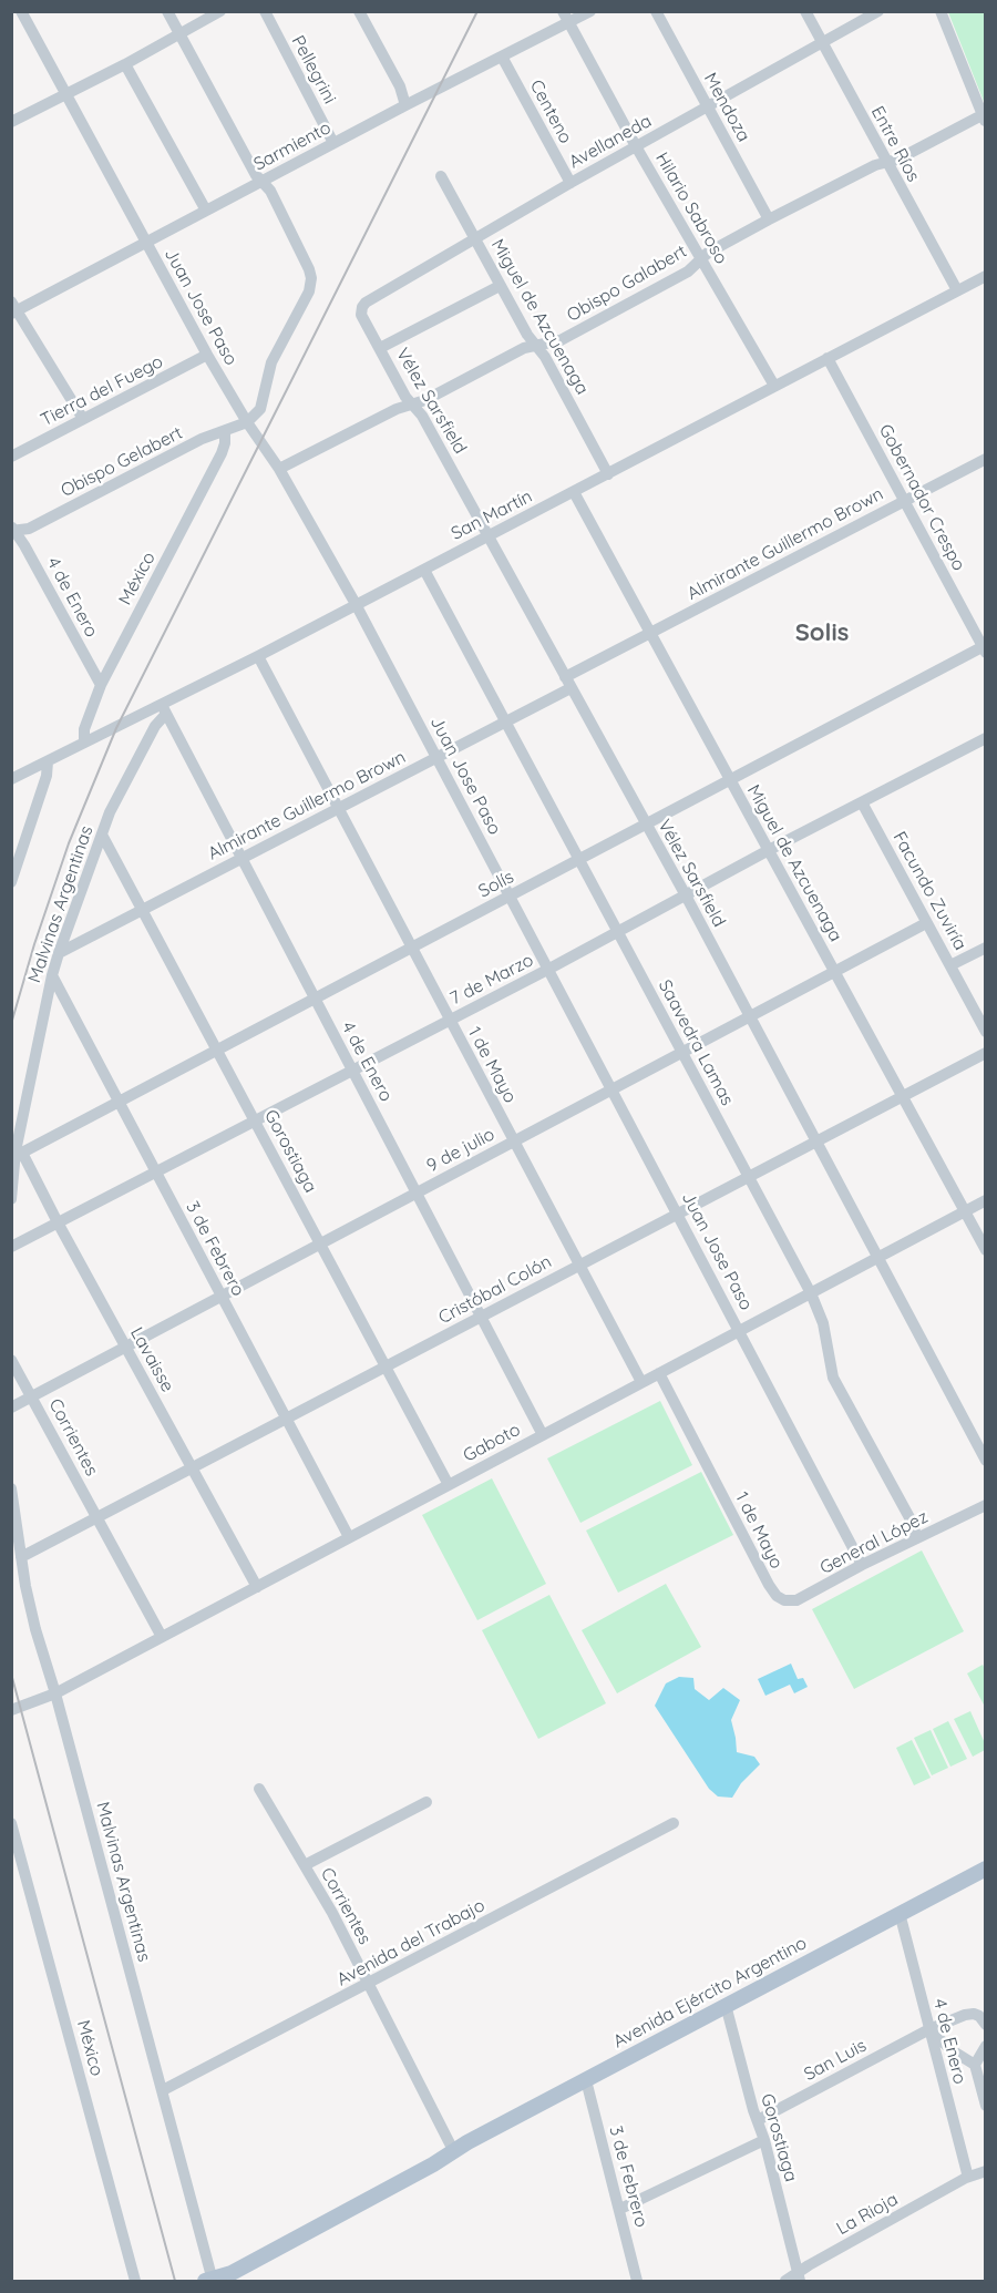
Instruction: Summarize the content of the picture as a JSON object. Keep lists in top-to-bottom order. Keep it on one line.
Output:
{"streets":{"main road":["Avenida Ejército Argentino"],"street":["Pellegrini","Mendoza","Centeno","Avellaneda","Entre Ríos","Sarmiento","Hilario Sabroso","Obispo Galabert","Juan Jose Paso","Miguel de Azcuenaga","Tierra del Fuego","Vélez Sarsfield","Obispo Gelabert","Gobernador Crespo","San Martín","Almirante Guillermo Brown","México","4 de Enero","Solís","Facundo Zuviría","Malvinas Argentinas","7 de Marzo","Saavedra Lamas","1 de Mayo","9 de julio","Gorostiaga","3 de Febrero","Cristóbal Colón","Lavaisse","Corrientes","Gaboto","General López","Avenida del Trabajo","San Luis","La Rioja"]},"crossings":[["Pellegrini","Sarmiento"],["Mendoza","Avellaneda"],["Mendoza","Obispo Galabert"],["Centeno","Avellaneda"],["Centeno","Sarmiento"],["Avellaneda","Entre Ríos"],["Avellaneda","Hilario Sabroso"],["Avellaneda","Miguel de Azcuenaga"],["Avellaneda","Vélez Sarsfield"],["Entre Ríos","Obispo Galabert"],["Entre Ríos","San Martín"],["Sarmiento","Hilario Sabroso"],["Sarmiento","Juan Jose Paso"],["Hilario Sabroso","Obispo Galabert"],["Hilario Sabroso","San Martín"],["Obispo Galabert","Juan Jose Paso"],["Obispo Galabert","Miguel de Azcuenaga"],["Obispo Galabert","Vélez Sarsfield"],["Juan Jose Paso","Tierra del Fuego"],["Juan Jose Paso","Obispo Gelabert"],["Juan Jose Paso","San Martín"],["Juan Jose Paso","Almirante Guillermo Brown"],["Juan Jose Paso","Solís"],["Juan Jose Paso","7 de Marzo"],["Juan Jose Paso","9 de julio"],["Juan Jose Paso","Cristóbal Colón"],["Juan Jose Paso","Gaboto"],["Juan Jose Paso","General López"],["Miguel de Azcuenaga","San Martín"],["Miguel de Azcuenaga","Almirante Guillermo Brown"],["Miguel de Azcuenaga","Solís"],["Miguel de Azcuenaga","7 de Marzo"],["Miguel de Azcuenaga","9 de julio"],["Miguel de Azcuenaga","Cristóbal Colón"],["Miguel de Azcuenaga","Gaboto"],["Vélez Sarsfield","San Martín"],["Vélez Sarsfield","Almirante Guillermo Brown"],["Vélez Sarsfield","Solís"],["Vélez Sarsfield","7 de Marzo"],["Vélez Sarsfield","9 de julio"],["Vélez Sarsfield","Cristóbal Colón"],["Vélez Sarsfield","Gaboto"],["Obispo Gelabert","México"],["Obispo Gelabert","4 de Enero"],["Gobernador Crespo","San Martín"],["Gobernador Crespo","Almirante Guillermo Brown"],["Gobernador Crespo","Solís"],["San Martín","México"],["San Martín","4 de Enero"],["San Martín","Malvinas Argentinas"],["San Martín","Saavedra Lamas"],["San Martín","1 de Mayo"],["Almirante Guillermo Brown","4 de Enero"],["Almirante Guillermo Brown","Malvinas Argentinas"],["Almirante Guillermo Brown","Saavedra Lamas"],["Almirante Guillermo Brown","1 de Mayo"],["Almirante Guillermo Brown","Gorostiaga"],["México","4 de Enero"],["4 de Enero","Solís"],["4 de Enero","Malvinas Argentinas"],["4 de Enero","7 de Marzo"],["4 de Enero","9 de julio"],["4 de Enero","Cristóbal Colón"],["4 de Enero","Gaboto"],["4 de Enero","Avenida Ejército Argentino"],["4 de Enero","San Luis"],["4 de Enero","La Rioja"],["Solís","Malvinas Argentinas"],["Solís","Saavedra Lamas"],["Solís","1 de Mayo"],["Solís","Gorostiaga"],["Solís","3 de Febrero"],["Solís","Lavaisse"],["Facundo Zuviría","7 de Marzo"],["Facundo Zuviría","9 de julio"],["Malvinas Argentinas","Gorostiaga"],["Malvinas Argentinas","3 de Febrero"],["Malvinas Argentinas","Cristóbal Colón"],["Malvinas Argentinas","Lavaisse"],["Malvinas Argentinas","Gaboto"],["Malvinas Argentinas","Avenida del Trabajo"],["Malvinas Argentinas","Avenida Ejército Argentino"],["7 de Marzo","Saavedra Lamas"],["7 de Marzo","1 de Mayo"],["7 de Marzo","Gorostiaga"],["7 de Marzo","3 de Febrero"],["7 de Marzo","Lavaisse"],["Saavedra Lamas","9 de julio"],["Saavedra Lamas","Cristóbal Colón"],["Saavedra Lamas","Gaboto"],["Saavedra Lamas","General López"],["1 de Mayo","9 de julio"],["1 de Mayo","Cristóbal Colón"],["1 de Mayo","Gaboto"],["1 de Mayo","General López"],["9 de julio","Gorostiaga"],["9 de julio","3 de Febrero"],["9 de julio","Lavaisse"],["9 de julio","Corrientes"],["Gorostiaga","Cristóbal Colón"],["Gorostiaga","Gaboto"],["Gorostiaga","Avenida Ejército Argentino"],["Gorostiaga","San Luis"],["Gorostiaga","La Rioja"],["3 de Febrero","Cristóbal Colón"],["3 de Febrero","Gaboto"],["3 de Febrero","Avenida Ejército Argentino"],["Cristóbal Colón","Lavaisse"],["Cristóbal Colón","Corrientes"],["Lavaisse","Gaboto"],["Corrientes","Gaboto"],["Corrientes","Avenida del Trabajo"],["Corrientes","Avenida Ejército Argentino"]],"districts":["Solis"]}
